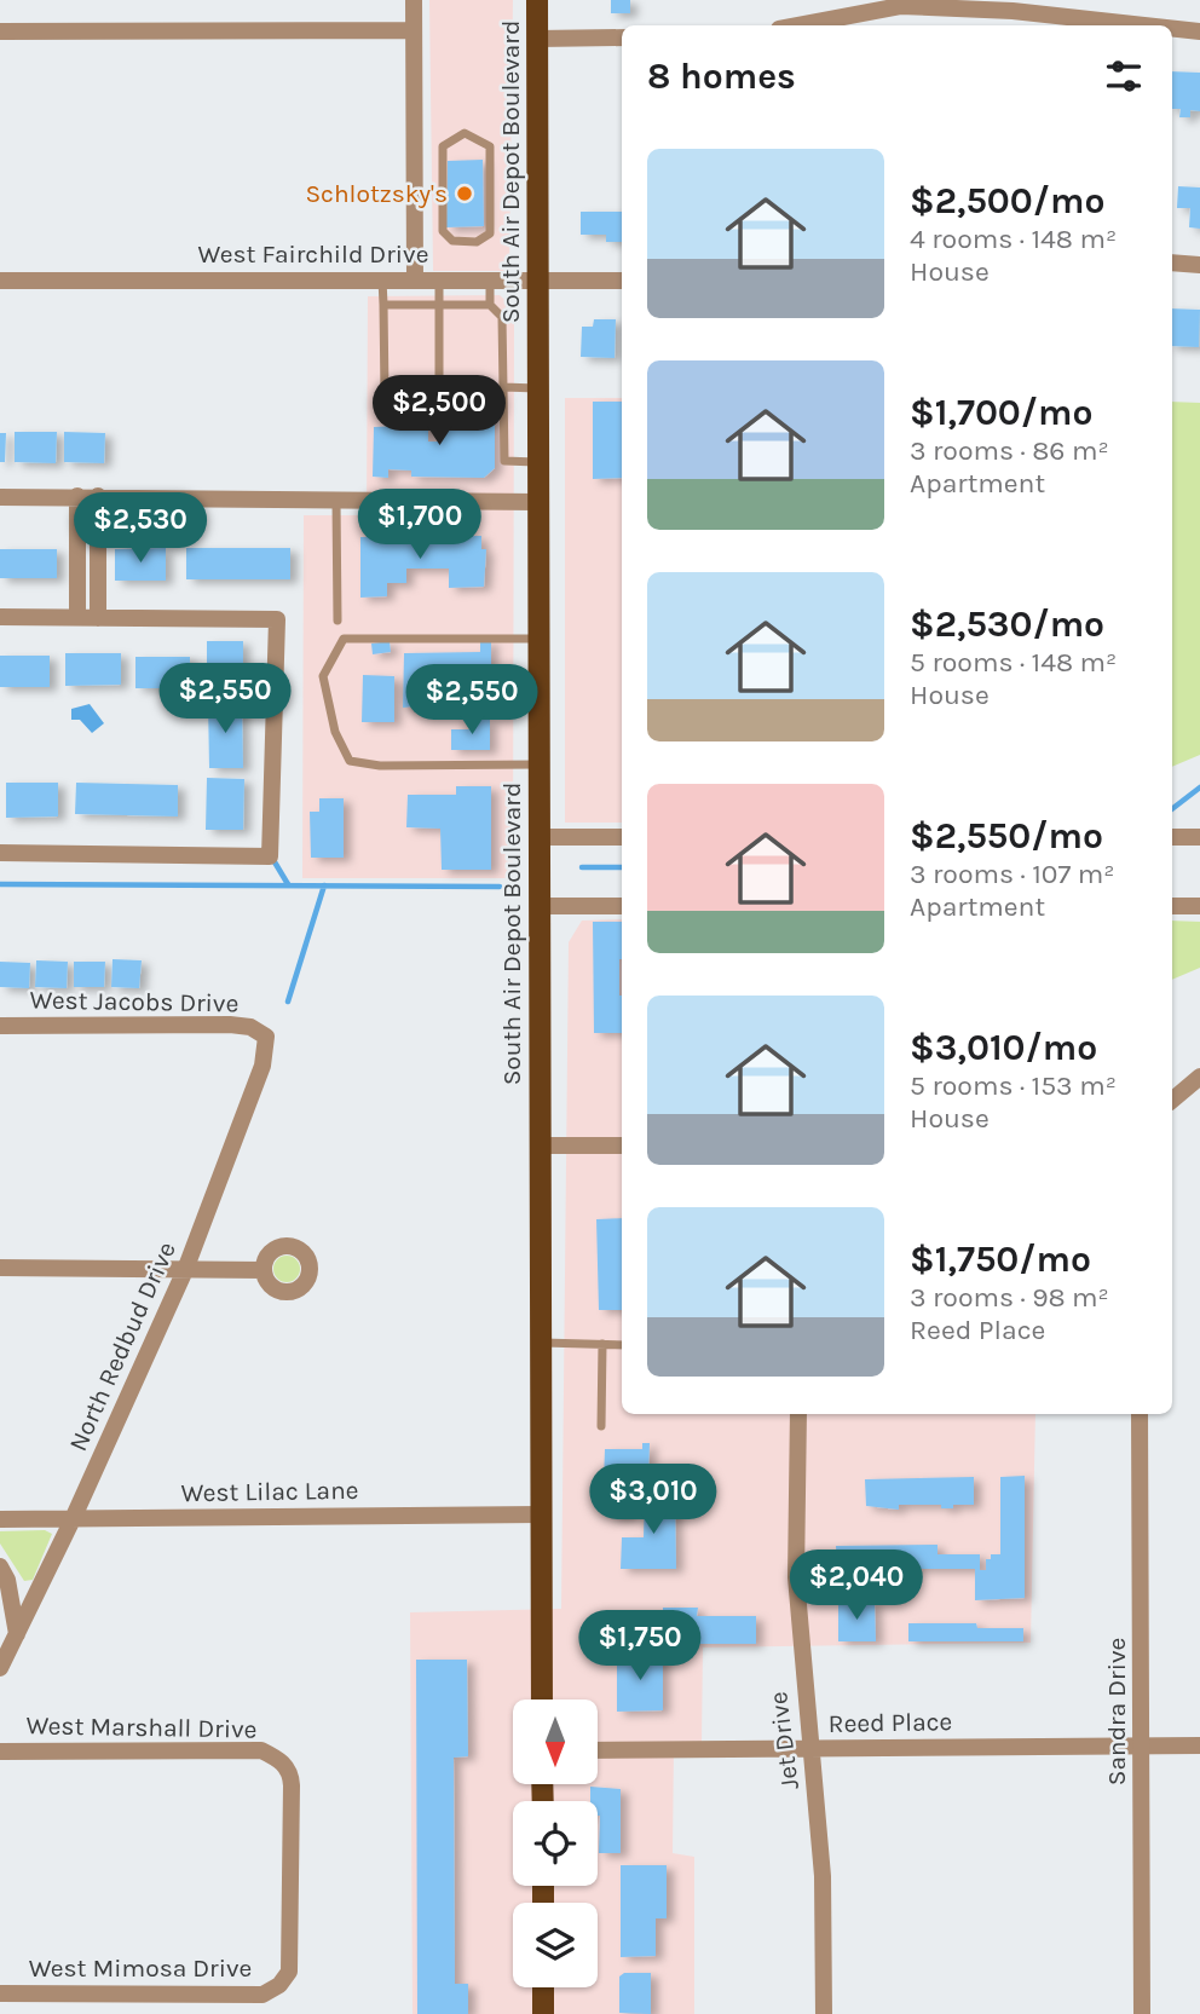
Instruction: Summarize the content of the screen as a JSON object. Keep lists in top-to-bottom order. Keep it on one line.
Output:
{"streets":{"main road":["South Air Depot Boulevard"],"street":["West Fairchild Drive","West Jacobs Drive","North Redbud Drive","West Lilac Lane","Sandra Drive","Reed Place","West Marshall Drive","Jet Drive","West Mimosa Drive"]},"crossings":[["South Air Depot Boulevard","West Fairchild Drive"],["South Air Depot Boulevard","West Lilac Lane"],["West Jacobs Drive","North Redbud Drive"],["North Redbud Drive","West Lilac Lane"],["Sandra Drive","Reed Place"],["Reed Place","Jet Drive"],["West Marshall Drive","West Mimosa Drive"]],"places":["Schlotzsky's"],"north":"bottom","page":{"heading":"8 homes","list":[{"name":"$2,500/mo","note":"4 rooms · 148 m² · House"},{"name":"$1,700/mo","note":"3 rooms · 86 m² · Apartment"},{"name":"$2,530/mo","note":"5 rooms · 148 m² · House"},{"name":"$2,550/mo","note":"3 rooms · 107 m² · Apartment"},{"name":"$3,010/mo","note":"5 rooms · 153 m² · House"},{"name":"$1,750/mo","note":"3 rooms · 98 m² · Reed Place"}],"price":["$2,500","$1,700","$2,530","$2,550","$2,550","$3,010","$2,040","$1,750"]}}
